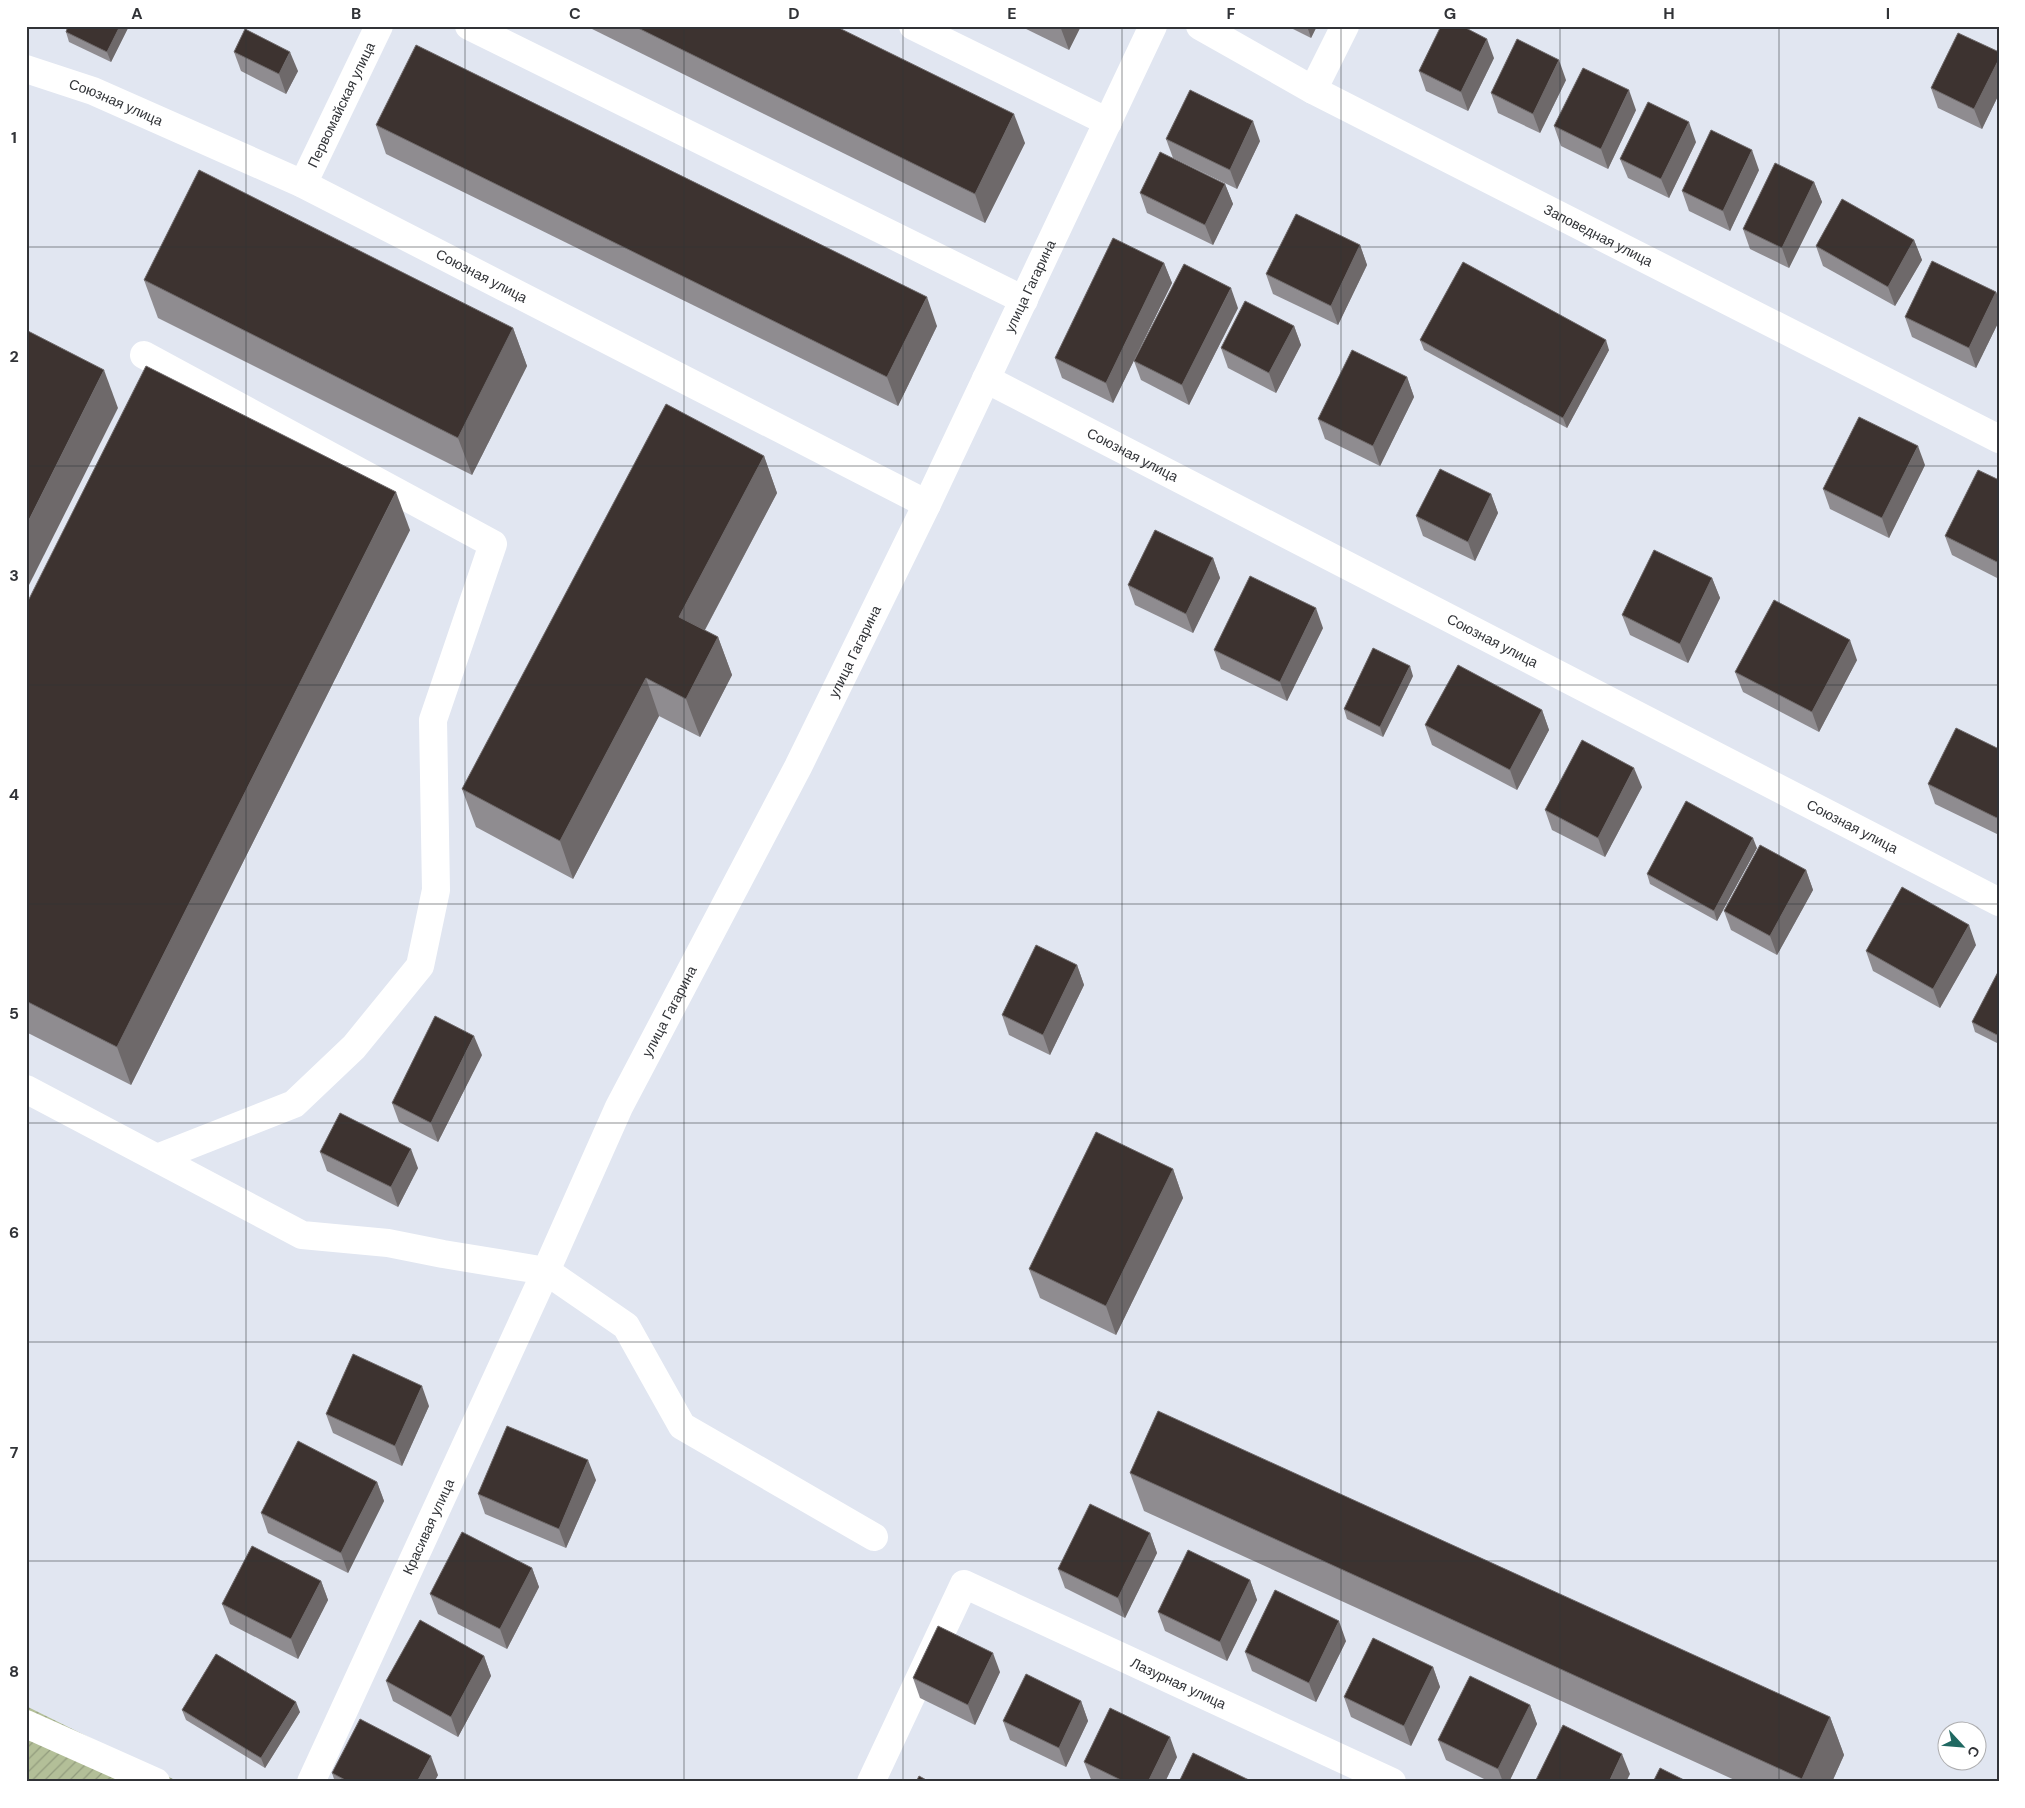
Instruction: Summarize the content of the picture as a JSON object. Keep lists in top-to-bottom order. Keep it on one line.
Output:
{"streets":{"street":["Союзная улица","Первомайская улица","Заповедная улица","улица Гагарина","Красивая улица","Лазурная улица"]},"crossings":[["Союзная улица","Первомайская улица"],["Союзная улица","улица Гагарина"],["улица Гагарина","Красивая улица"]],"north":"bottom right","grid":{"columns":["A","B","C","D","E","F","G","H","I"],"rows":["1","2","3","4","5","6","7","8"]}}
